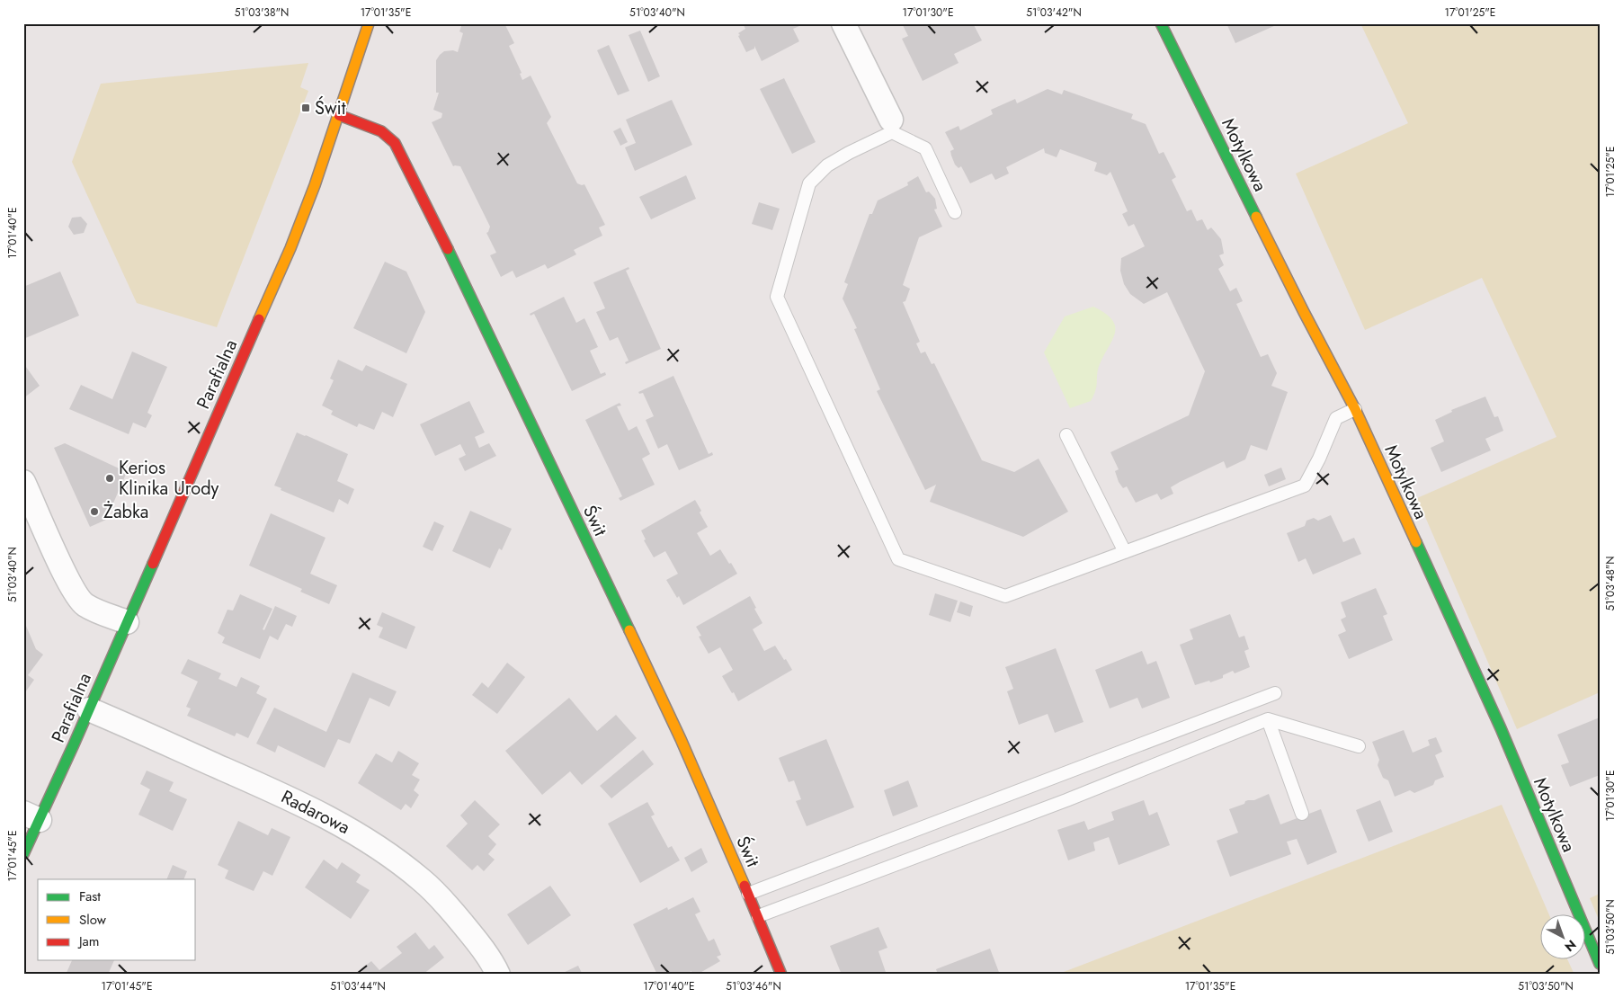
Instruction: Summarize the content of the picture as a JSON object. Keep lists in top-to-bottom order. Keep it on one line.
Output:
{"streets":{"street":["Motylkowa","Parafialna","Świt","Radarowa"]},"crossings":[["Parafialna","Świt"],["Parafialna","Radarowa"]],"places":{"transit":["Świt"],"other":["Kerios Klinika Urody","Żabka"]},"legend":["Fast","Slow","Jam"],"north":"bottom right","coordinates":["51°03'38\"N","17°01'35\"E","51°03'40\"N","17°01'30\"E","51°03'42\"N","17°01'25\"E","17°01'40\"E","51°03'48\"N","17°01'45\"E","51°03'50\"N","51°03'44\"N","51°03'46\"N"]}
